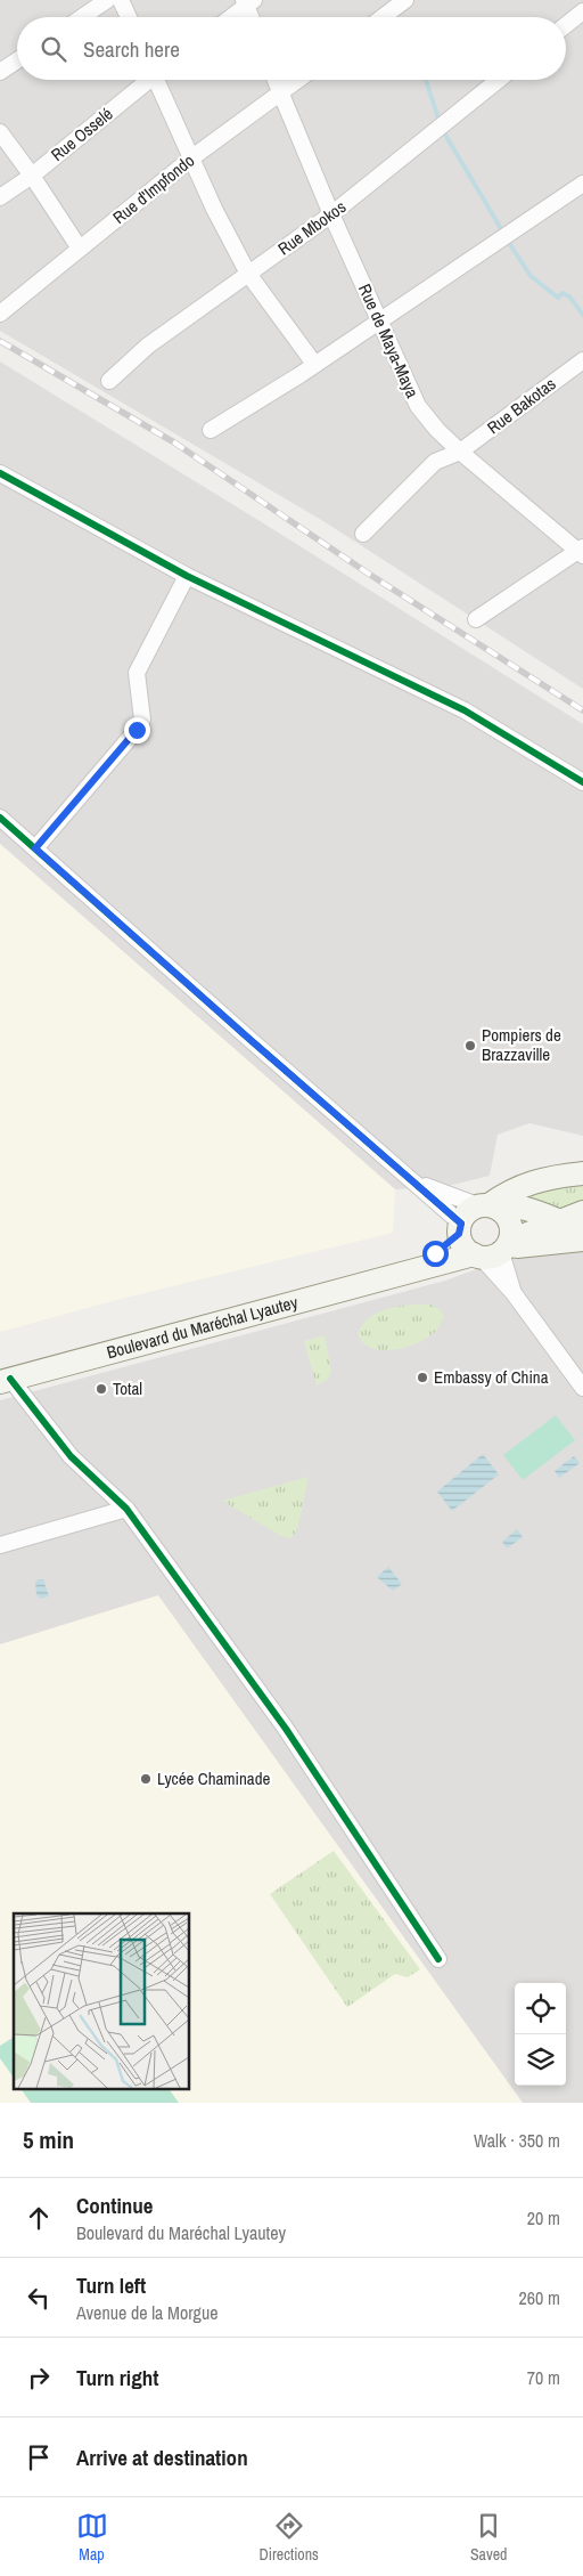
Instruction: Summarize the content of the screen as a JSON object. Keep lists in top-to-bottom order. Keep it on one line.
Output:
{"streets":{"main road":["Boulevard du Maréchal Lyautey"],"street":["Rue Osselé","Rue d'Impfondo","Rue Mbokos","Rue de Maya-Maya","Rue Bakotas"]},"crossings":[["Rue d'Impfondo","Rue de Maya-Maya"],["Rue Mbokos","Rue de Maya-Maya"],["Rue de Maya-Maya","Rue Bakotas"]],"places":["Pompiers de Brazzaville","Embassy of China","Total","Lycée Chaminade"],"page":{"search":"Search here","heading":["5 min","Walk · 350 m"],"list":[["Continue","Boulevard du Maréchal Lyautey","20 m"],["Turn left","Avenue de la Morgue","260 m"],["Turn right","70 m"],"Arrive at destination"],"nav":["Map","Directions","Saved"]}}
